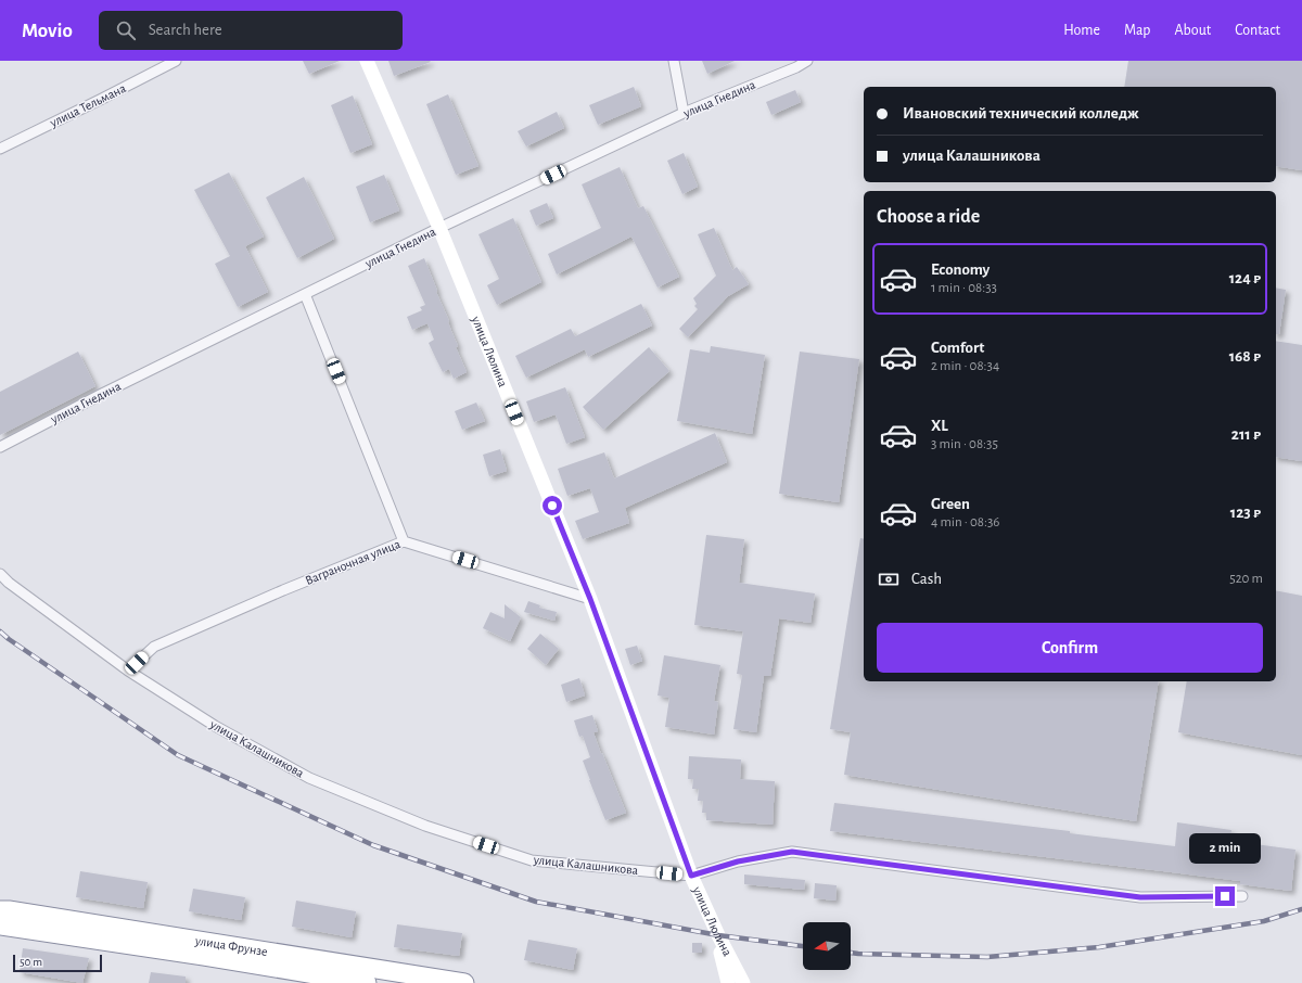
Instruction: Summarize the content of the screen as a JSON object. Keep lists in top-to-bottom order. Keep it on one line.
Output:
{"streets":{"highway":["улица Фрунзе"],"main road":["улица Люлина"],"street":["улица Гнедина","улица Тельмана","Ваграночная улица","улица Калашникова"]},"crossings":[["улица Гнедина","улица Люлина"],["улица Люлина","Ваграночная улица"],["улица Люлина","улица Калашникова"],["Ваграночная улица","улица Калашникова"]],"scale_bar":"50 m","north":"left","page":{"header":"Movio","search":"Search here","nav":["Home","Map","About","Contact"],"banner":["Ивановский технический колледж","улица Калашникова"],"heading":"Choose a ride","list":[{"name":"Economy","note":"1 min · 08:33","value":"124 ₽"},{"name":"Comfort","note":"2 min · 08:34","value":"168 ₽"},{"name":"XL","note":"3 min · 08:35","value":"211 ₽"},{"name":"Green","note":"4 min · 08:36","value":"123 ₽"}],"pay":["Cash","520 m"],"buttons":"Confirm","bubble":"2 min","scale":"50 m"}}
